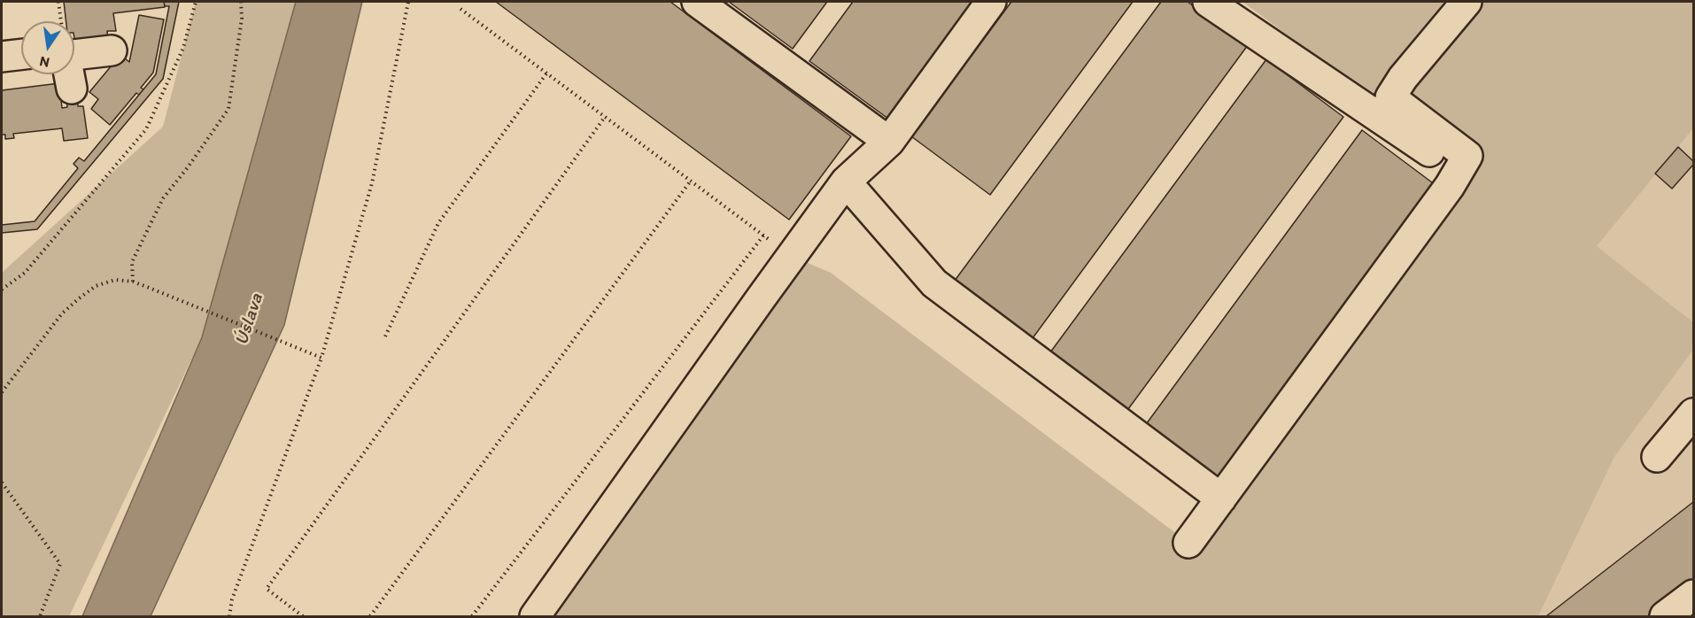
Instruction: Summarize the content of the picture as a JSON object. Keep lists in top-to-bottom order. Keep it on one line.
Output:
{"water":["Úslava"],"north":"bottom"}
